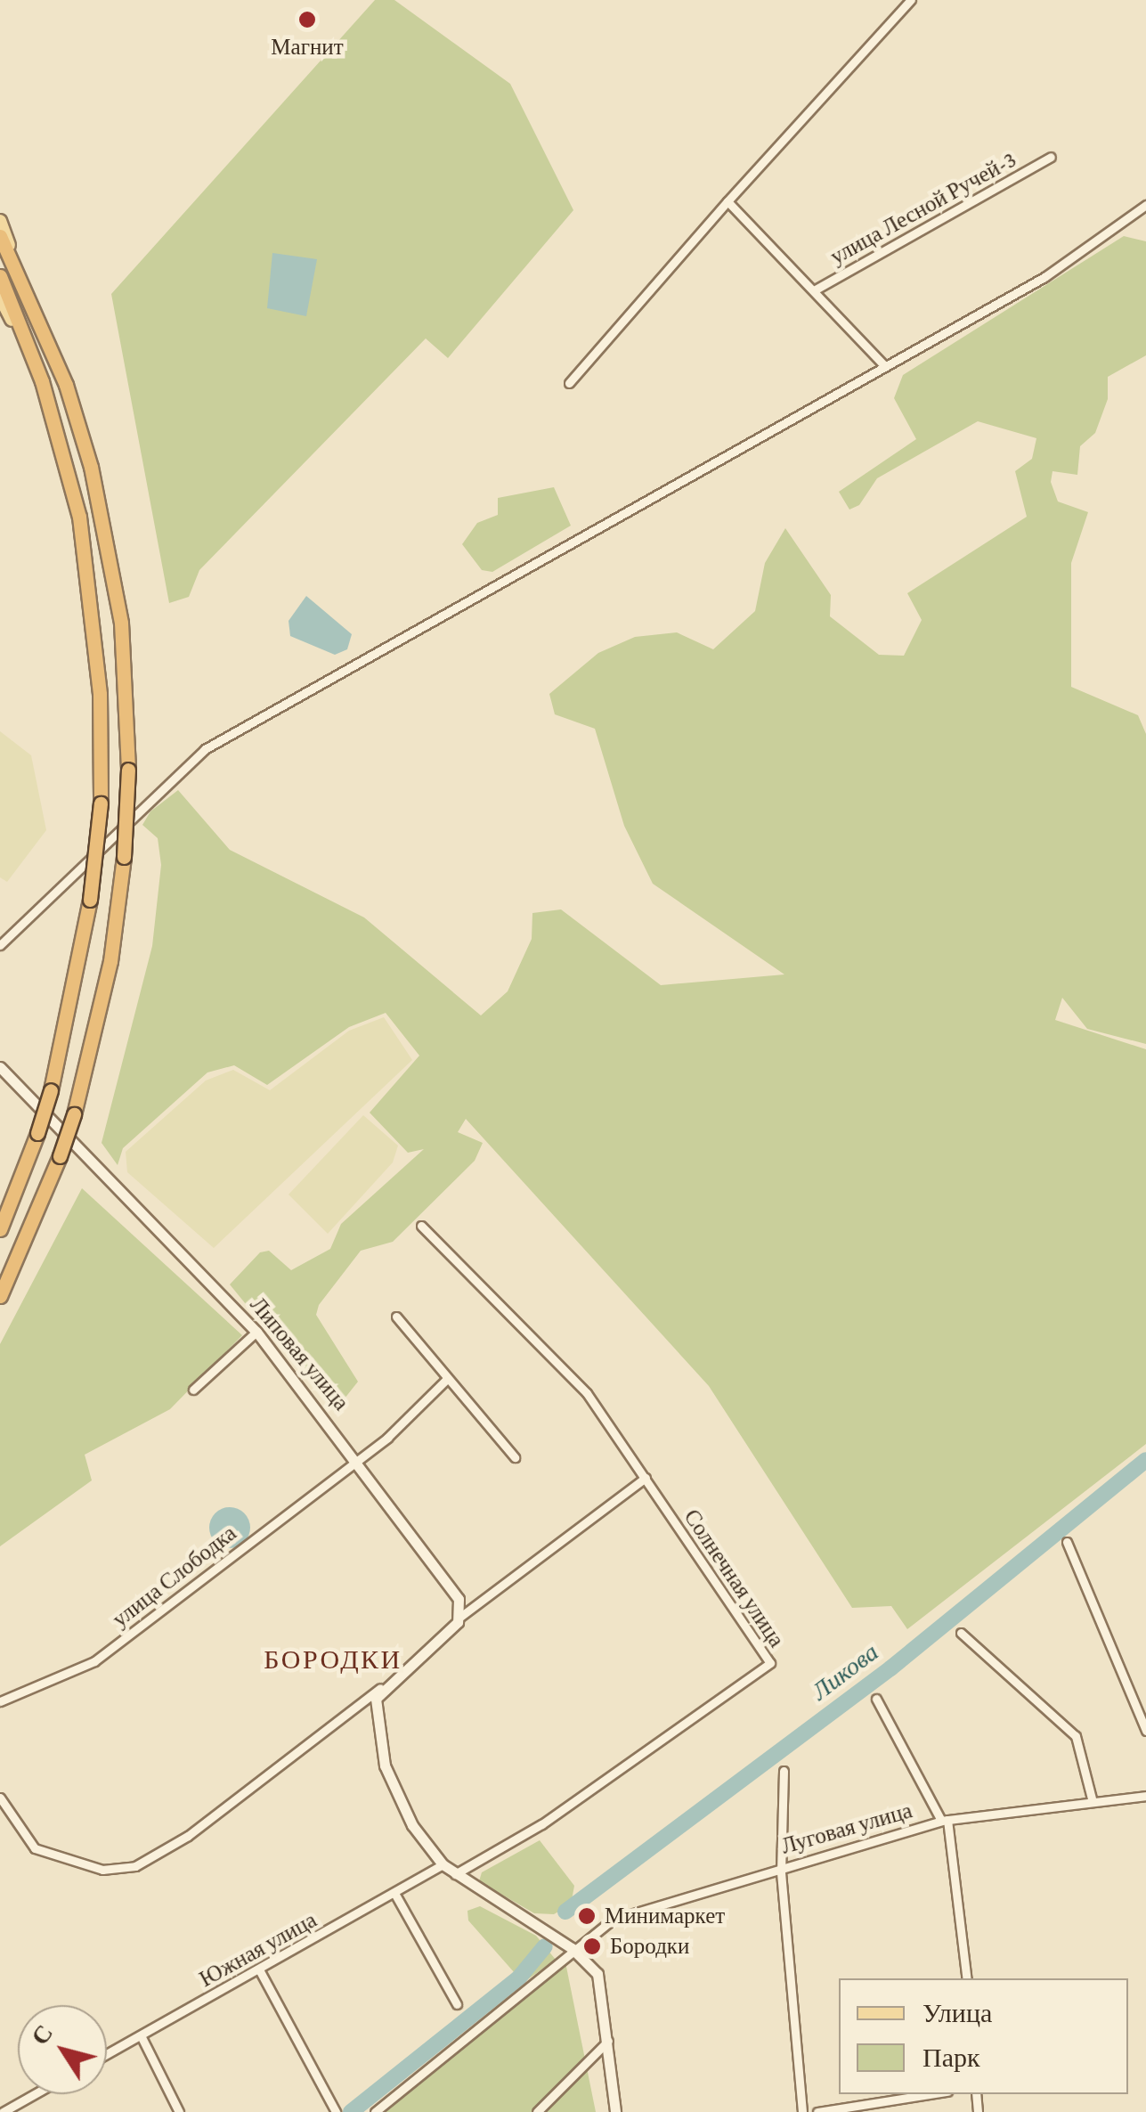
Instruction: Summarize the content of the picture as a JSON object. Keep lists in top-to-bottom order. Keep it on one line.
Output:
{"streets":{"street":["улица Лесной Ручей-3","Липовая улица","улица Слободка","Солнечная улица","Луговая улица","Южная улица"]},"crossings":[["Липовая улица","улица Слободка"],["Солнечная улица","Южная улица"]],"districts":["БОРОДКИ"],"water":["Ликова"],"places":["Магнит","Минимаркет","Бородки"],"legend":["Улица","Парк"],"north":"top left"}
